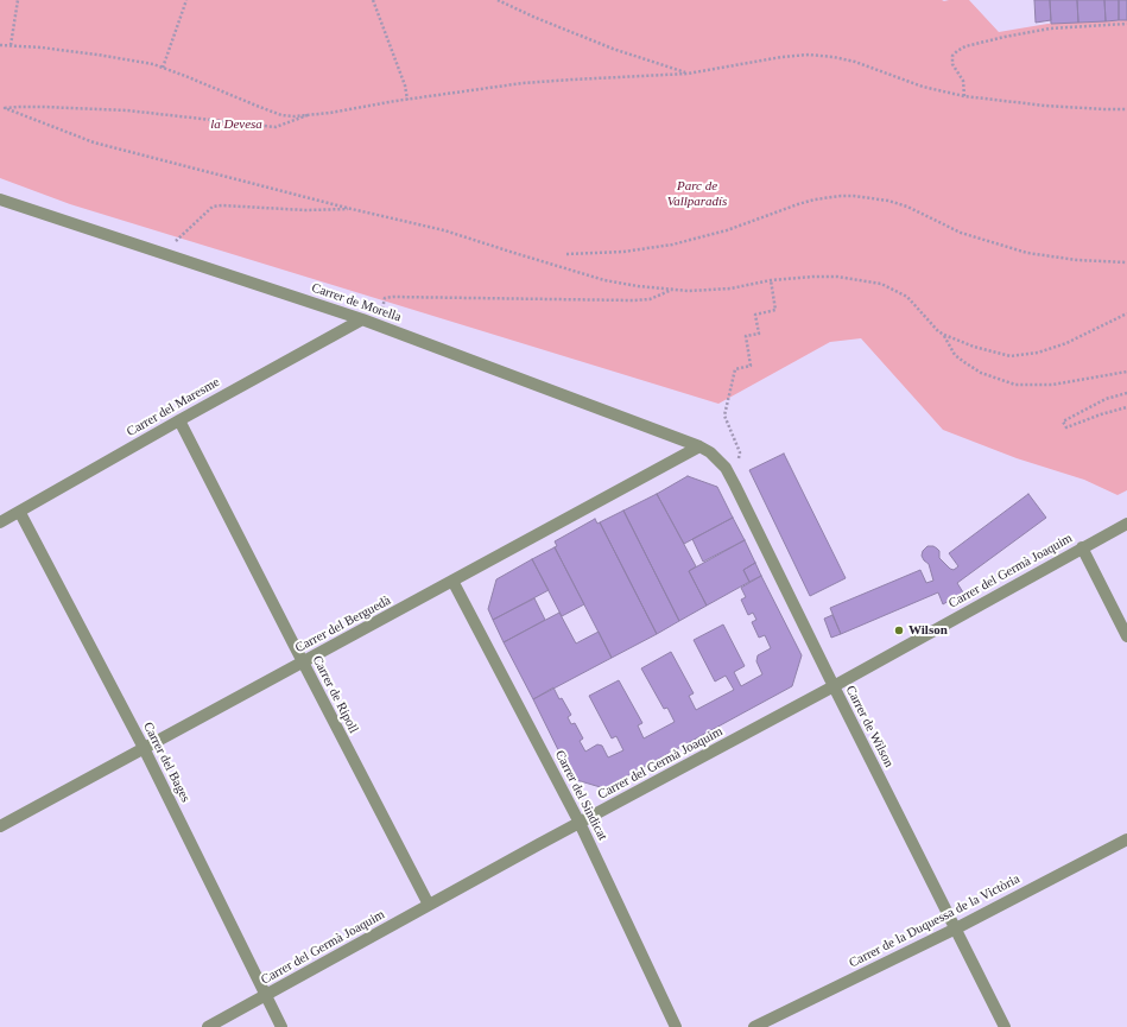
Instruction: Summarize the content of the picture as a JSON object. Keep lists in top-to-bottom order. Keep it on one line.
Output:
{"streets":{"street":["Carrer de Morella","Carrer del Maresme","Carrer del Germà Joaquim","Carrer del Berguedà","Carrer de Ripoll","Carrer de Wilson","Carrer del Bages","Carrer del Sindicat","Carrer de la Duquessa de la Victòria"]},"crossings":[["Carrer de Morella","Carrer del Maresme"],["Carrer de Morella","Carrer del Berguedà"],["Carrer de Morella","Carrer de Wilson"],["Carrer del Maresme","Carrer de Ripoll"],["Carrer del Maresme","Carrer del Bages"],["Carrer del Germà Joaquim","Carrer de Ripoll"],["Carrer del Germà Joaquim","Carrer de Wilson"],["Carrer del Germà Joaquim","Carrer del Bages"],["Carrer del Germà Joaquim","Carrer del Sindicat"],["Carrer del Berguedà","Carrer de Ripoll"],["Carrer del Berguedà","Carrer de Wilson"],["Carrer del Berguedà","Carrer del Bages"],["Carrer del Berguedà","Carrer del Sindicat"],["Carrer de Wilson","Carrer de la Duquessa de la Victòria"]],"parks":["la Devesa","Parc de Vallparadís"],"places":["Wilson"]}
